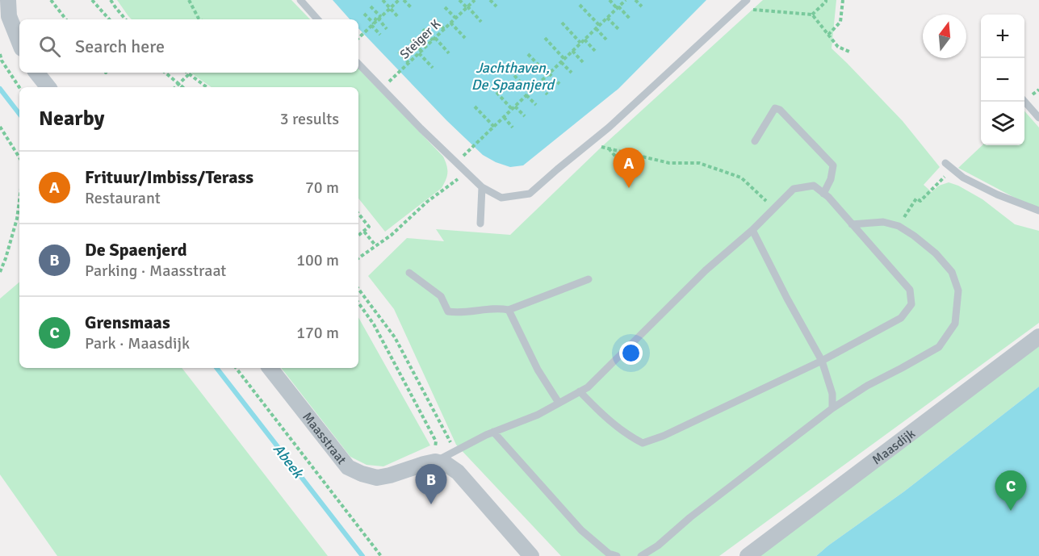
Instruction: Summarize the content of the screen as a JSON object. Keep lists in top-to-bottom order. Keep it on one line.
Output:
{"streets":{"street":["Maasstraat","Maasdijk"],"path":["Steiger K"]},"water":["Jachthaven, De Spaanjerd","Abeek"],"north":"top","page":{"map_buttons":["+","−"],"search":"Search here","heading":["Nearby","3 results"],"pins":["A","B","C"],"list":[{"mark":"A","name":"Frituur/Imbiss/Terass","note":"Restaurant","value":"70 m"},{"mark":"B","name":"De Spaenjerd","note":"Parking · Maasstraat","value":"100 m"},{"mark":"C","name":"Grensmaas","note":"Park · Maasdijk","value":"170 m"}]}}
